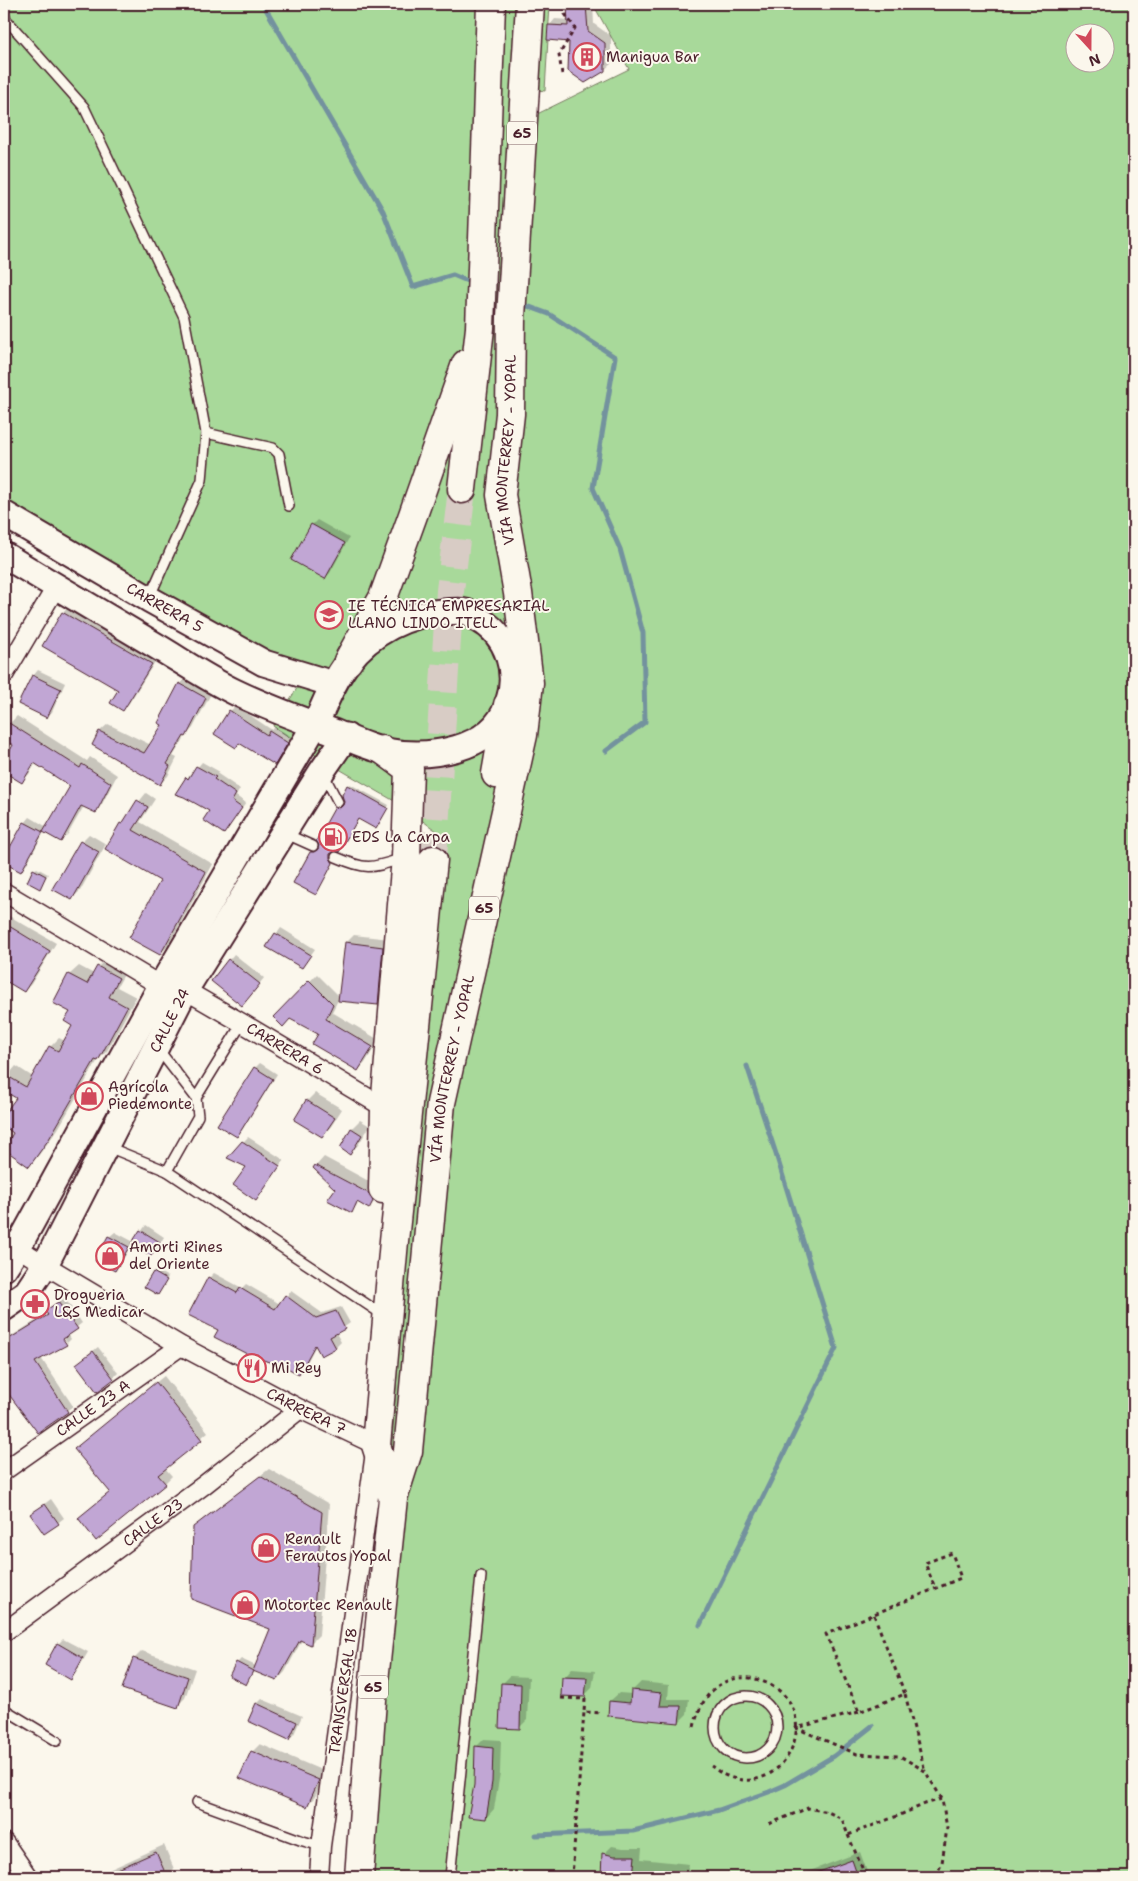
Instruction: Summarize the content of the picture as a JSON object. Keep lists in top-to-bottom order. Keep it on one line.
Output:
{"streets":{"main road":["65","VÍA MONTERREY - YOPAL"],"street":["CARRERA 5","CALLE 24","CARRERA 6","CALLE 23 A","CARRERA 7","CALLE 23","TRANSVERSAL 18"]},"crossings":[["65","VÍA MONTERREY - YOPAL"],["65","CARRERA 7"],["65","TRANSVERSAL 18"],["CARRERA 5","CALLE 24"],["CALLE 24","CARRERA 6"],["CALLE 24","CARRERA 7"],["CALLE 23 A","CARRERA 7"],["CARRERA 7","CALLE 23"],["CARRERA 7","TRANSVERSAL 18"]],"places":{"building":["Manigua Bar"],"school or university":["IE TÉCNICA EMPRESARIAL LLANO LINDO ITELL"],"fuel station":["EDS La Carpa"],"shop":["Agrícola Piedemonte","Amorti Rines del Oriente","Renault Ferautos Yopal","Motortec Renault"],"pharmacy":["Drogueria L&S Medicar"],"restaurant":["Mi Rey"]},"north":"bottom"}
